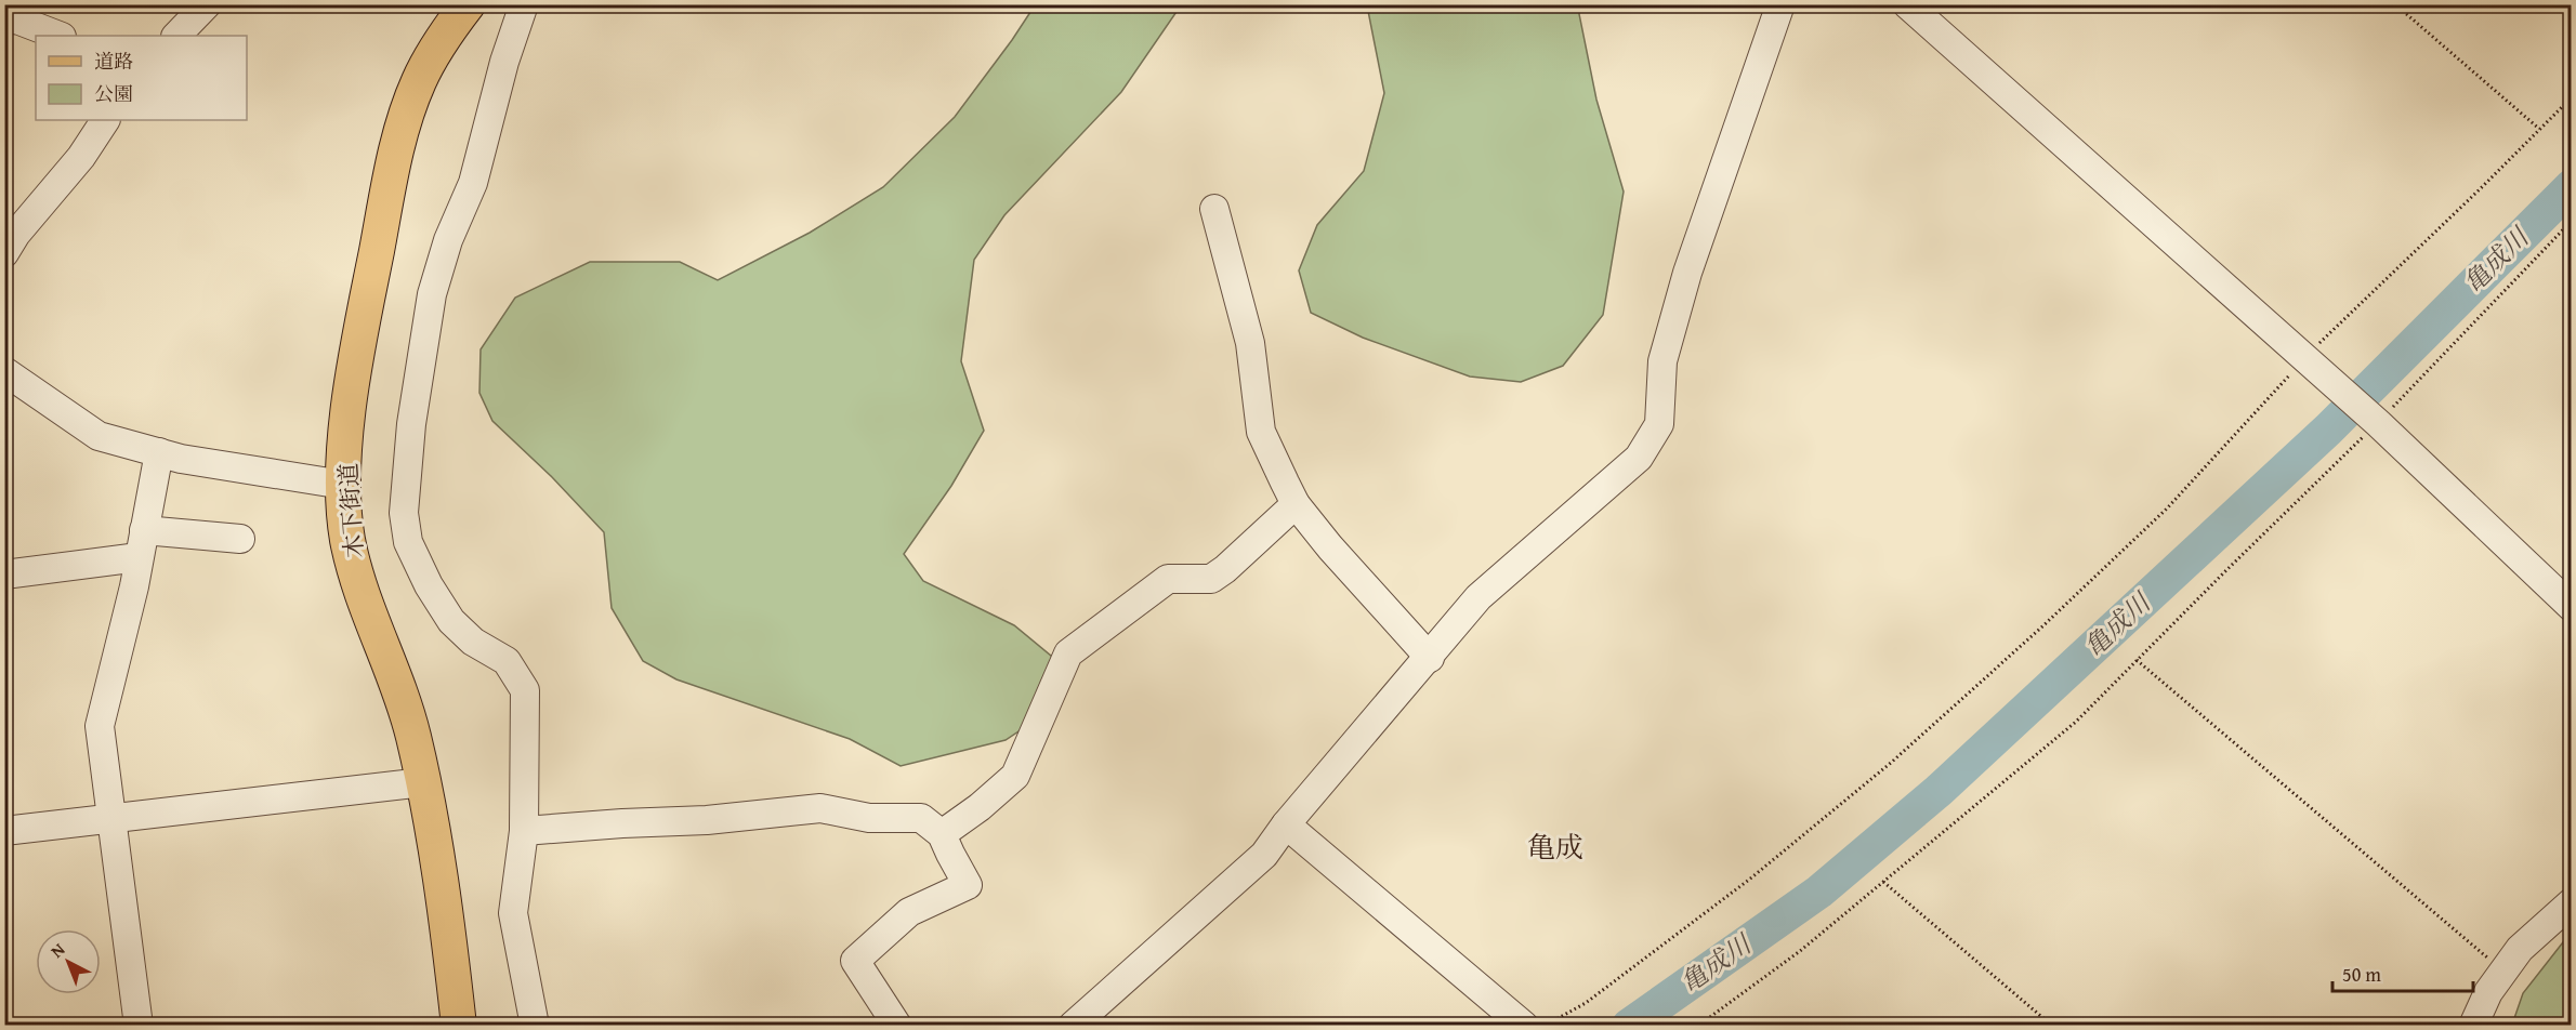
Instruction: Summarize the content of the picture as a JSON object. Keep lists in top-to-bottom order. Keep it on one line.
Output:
{"streets":{"main road":["木下街道"]},"districts":["亀成"],"water":["亀成川"],"legend":["道路","公園"],"scale_bar":"50 m","north":"top left"}
